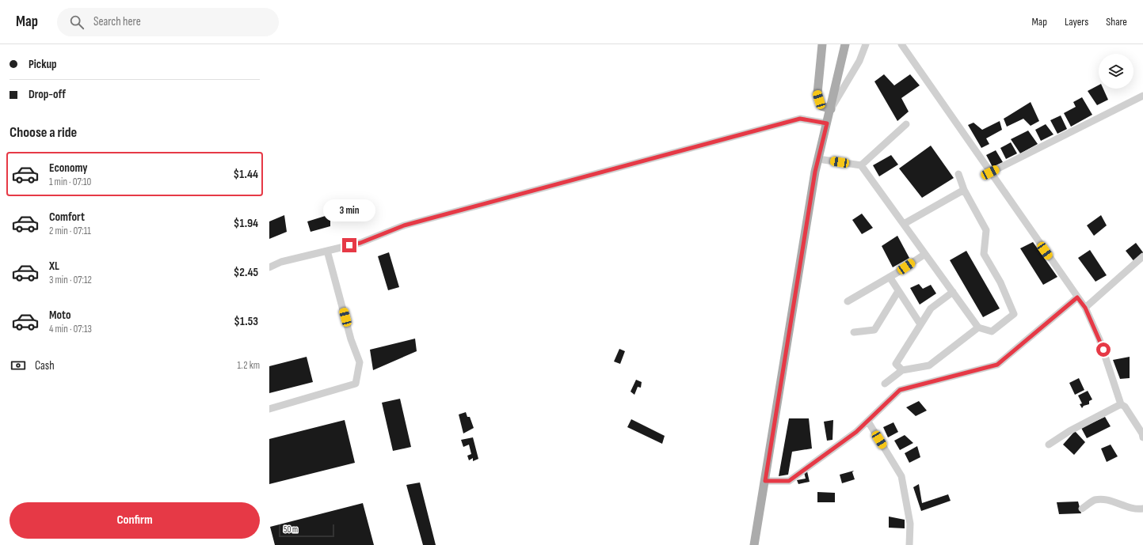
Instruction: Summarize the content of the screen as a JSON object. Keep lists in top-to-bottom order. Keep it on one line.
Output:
{"scale_bar":"50 m","page":{"header":"Map","search":"Search here","nav":["Map","Layers","Share"],"banner":["Pickup","Drop-off"],"heading":"Choose a ride","list":[{"name":"Economy","note":"1 min · 07:10","value":"$1.44"},{"name":"Comfort","note":"2 min · 07:11","value":"$1.94"},{"name":"XL","note":"3 min · 07:12","value":"$2.45"},{"name":"Moto","note":"4 min · 07:13","value":"$1.53"}],"bubble":"3 min","pay":["Cash","1.2 km"],"buttons":"Confirm","scale":"50 m"}}
